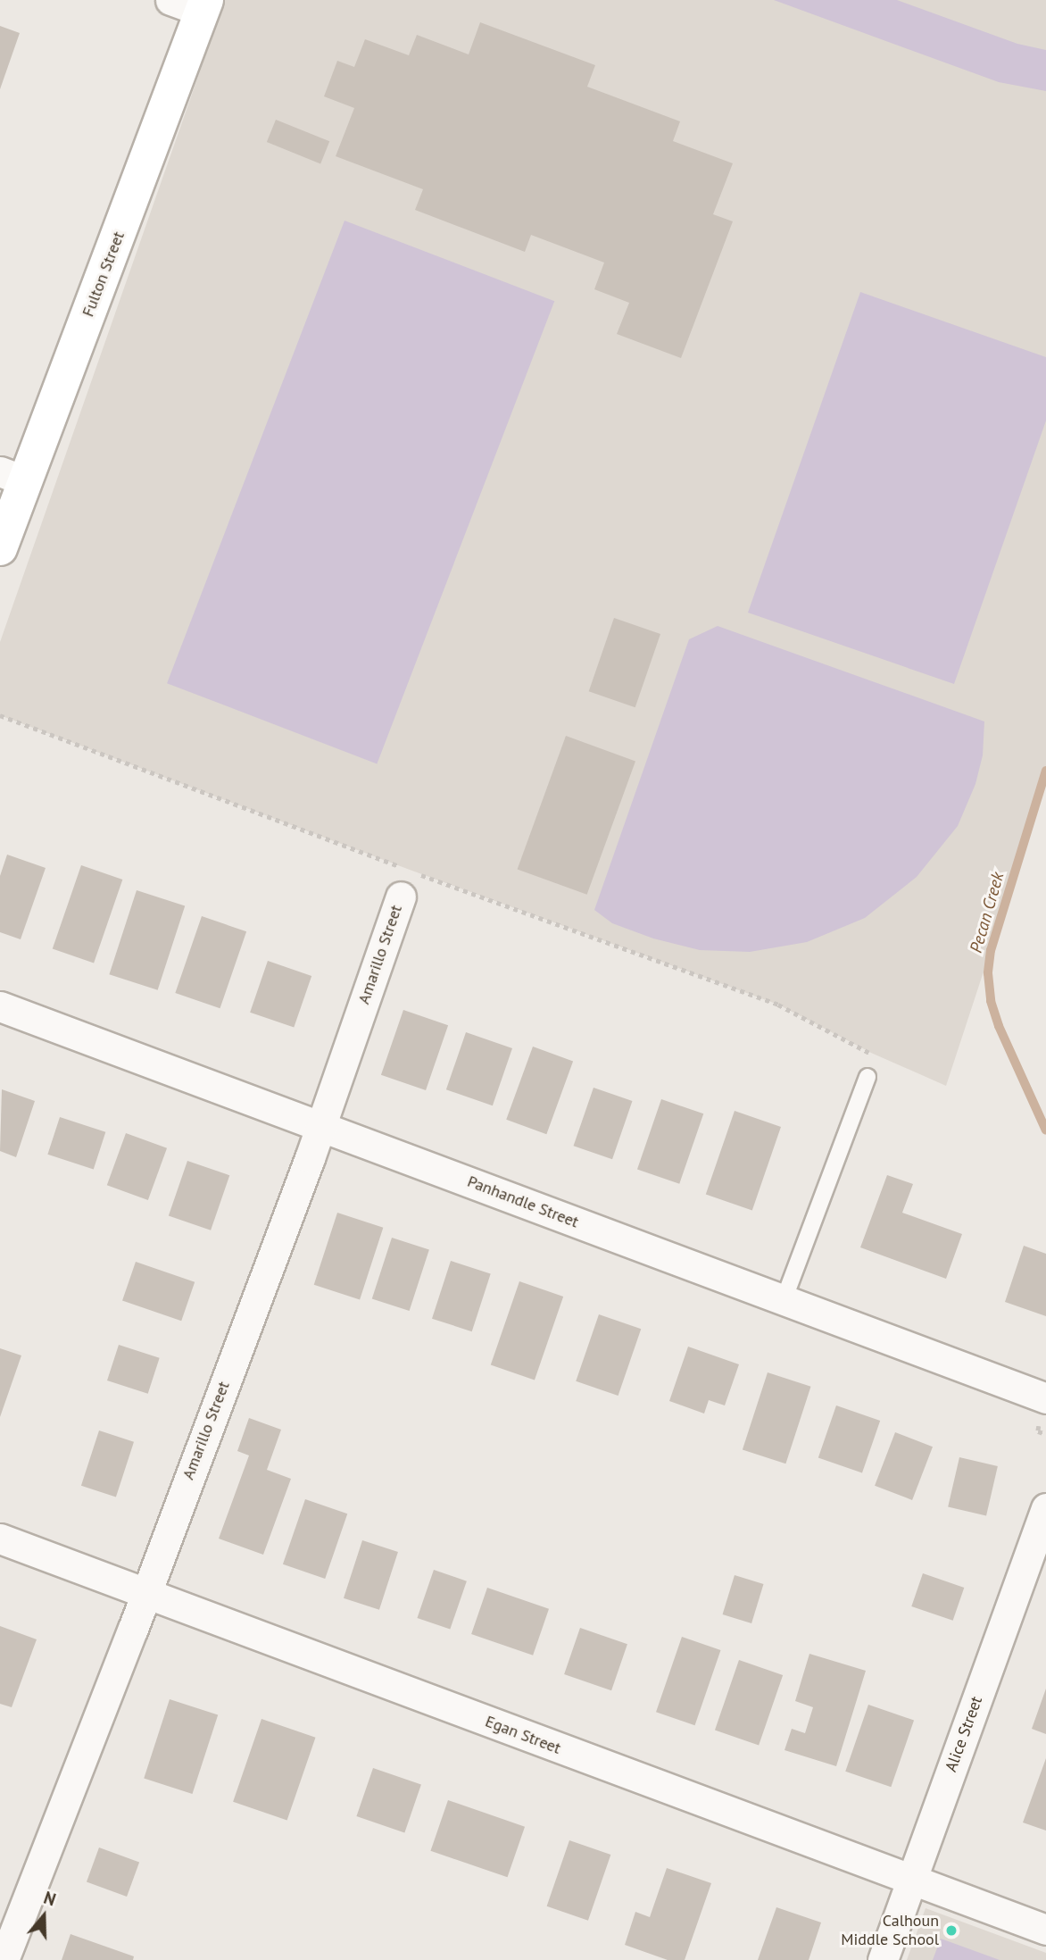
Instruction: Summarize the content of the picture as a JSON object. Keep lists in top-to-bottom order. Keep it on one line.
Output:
{"streets":{"street":["Fulton Street","Amarillo Street","Panhandle Street","Alice Street","Egan Street"]},"crossings":[["Amarillo Street","Panhandle Street"],["Amarillo Street","Egan Street"],["Alice Street","Egan Street"]],"water":["Pecan Creek"],"places":["Calhoun Middle School"],"north":"top"}
